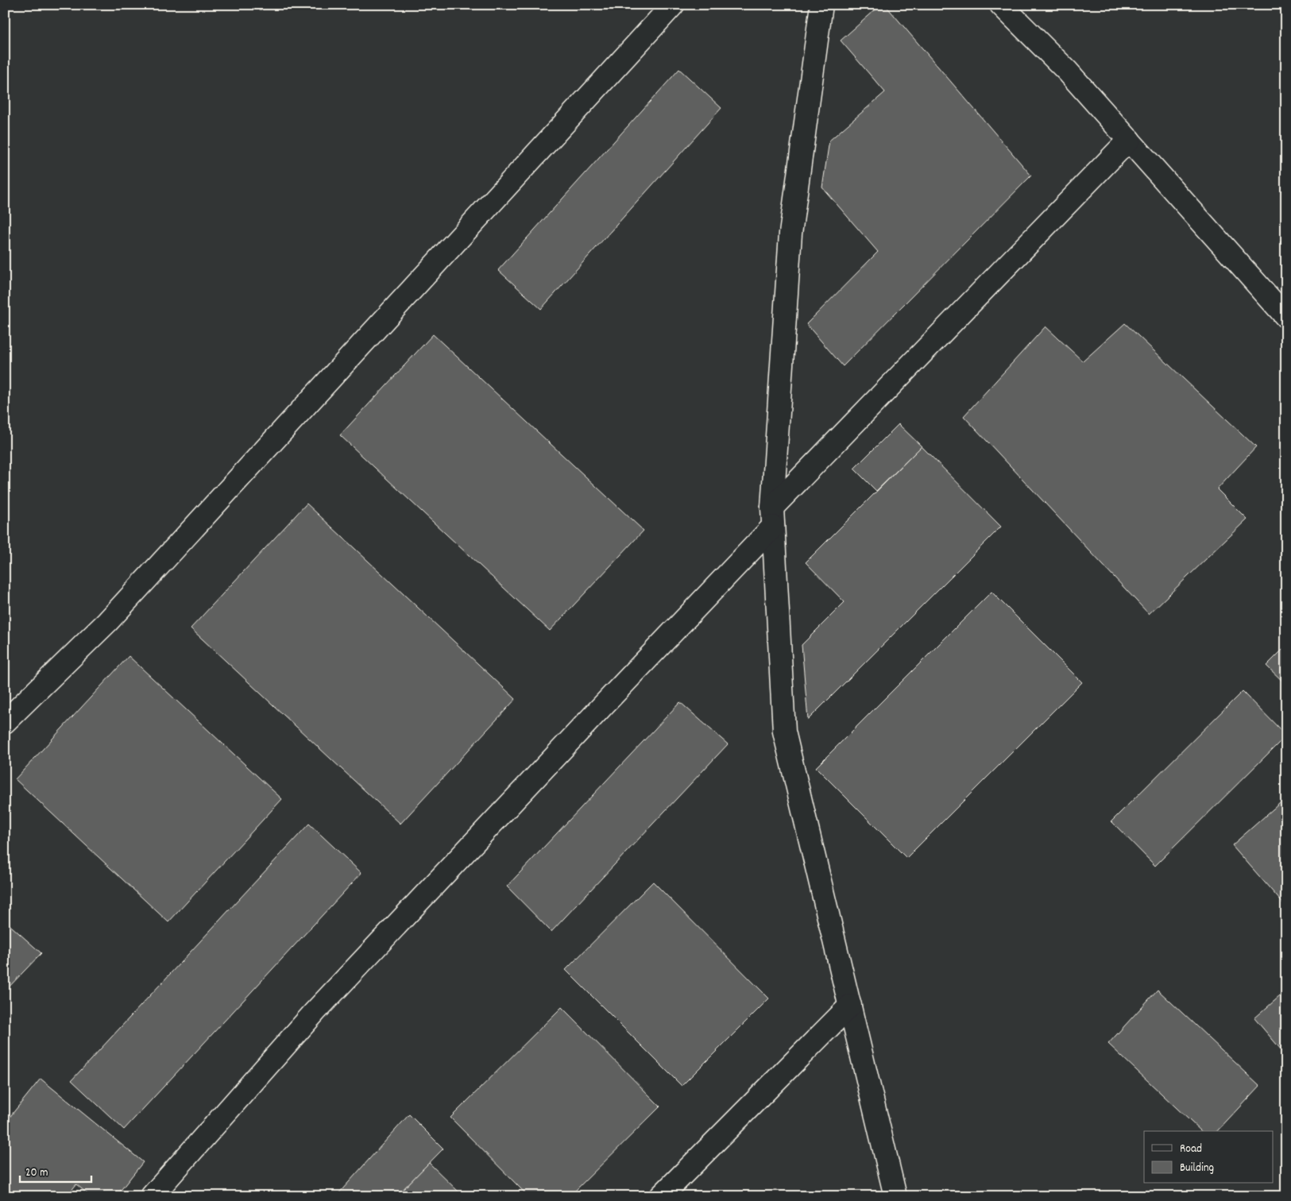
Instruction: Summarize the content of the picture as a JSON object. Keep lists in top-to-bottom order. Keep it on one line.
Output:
{"legend":["Road","Building"],"scale_bar":"20 m"}
